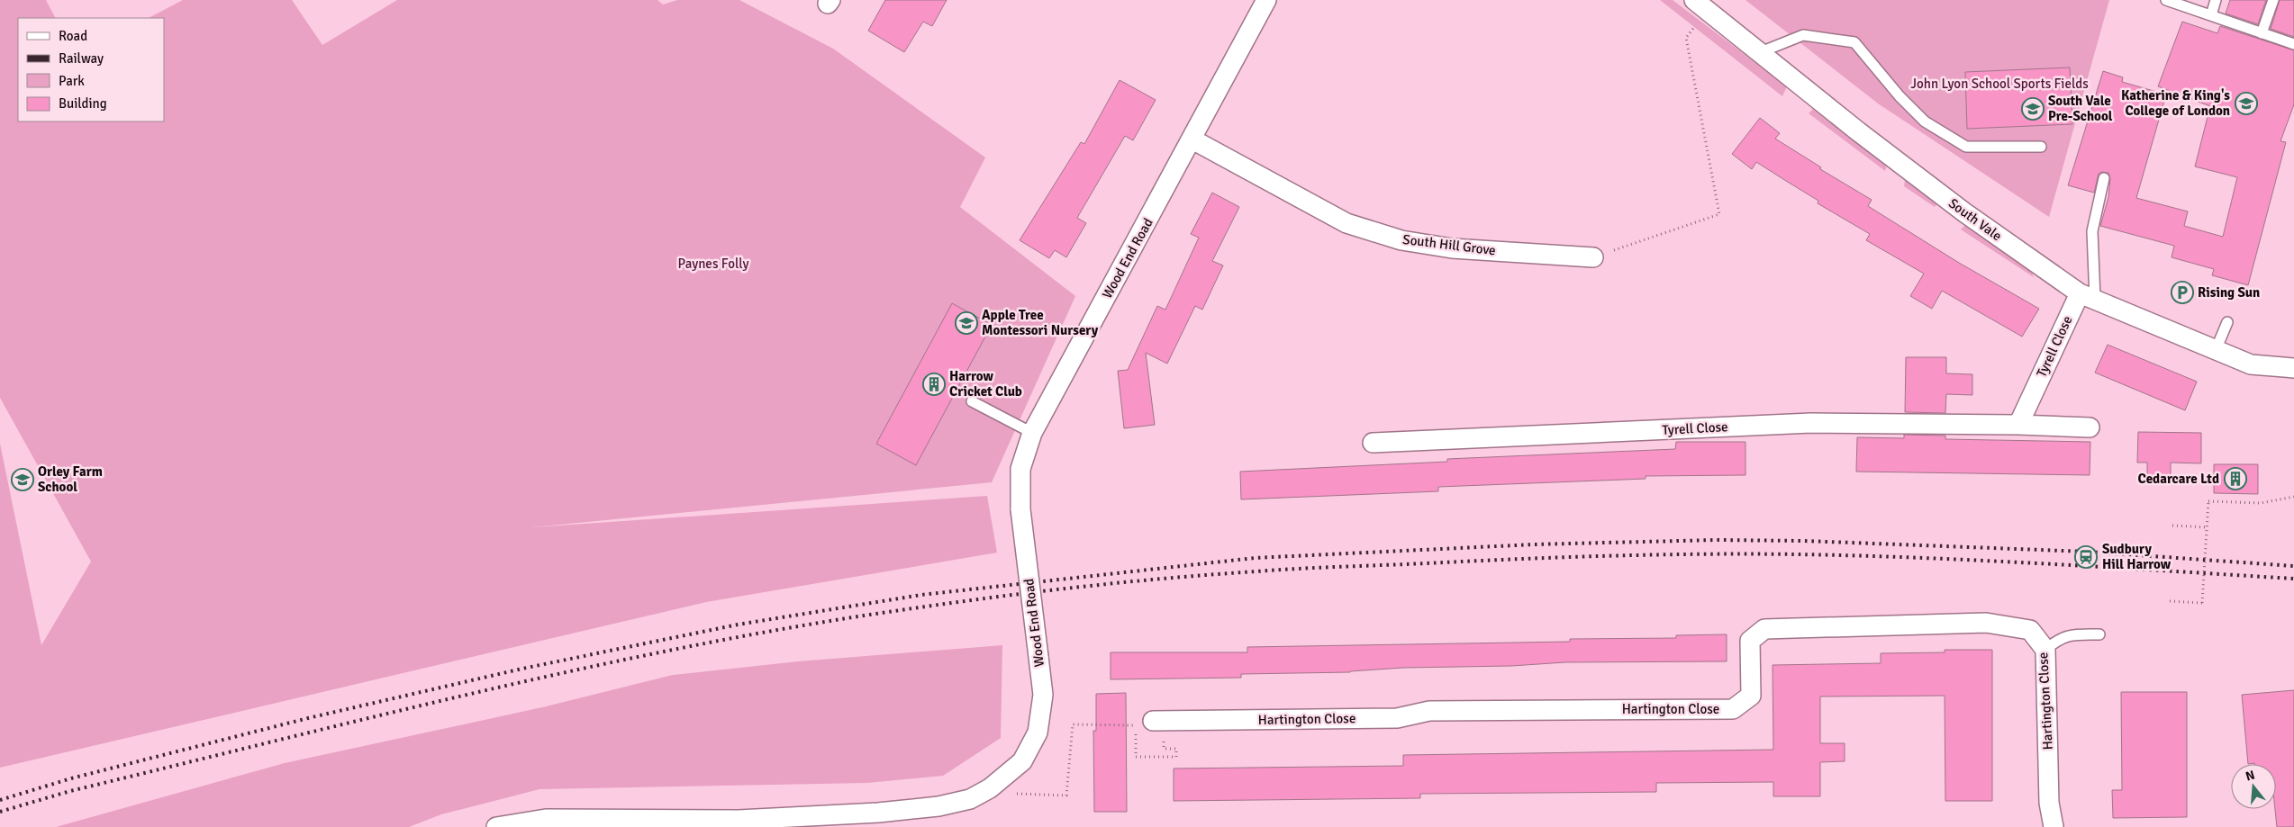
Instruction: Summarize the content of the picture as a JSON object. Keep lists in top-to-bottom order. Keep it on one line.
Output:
{"streets":{"street":["South Vale","South Hill Grove","Wood End Road","Tyrell Close","Hartington Close"]},"crossings":[["South Vale","Tyrell Close"],["South Hill Grove","Wood End Road"]],"parks":["John Lyon School Sports Fields","Paynes Folly"],"places":{"school or university":["Katherine & King's College of London","South Vale Pre-School","Apple Tree Montessori Nursery","Orley Farm School"],"parking":["Rising Sun"],"building":["Harrow Cricket Club","Cedarcare Ltd"],"station":["Sudbury Hill Harrow"]},"legend":["Road","Railway","Park","Building"],"north":"top"}
